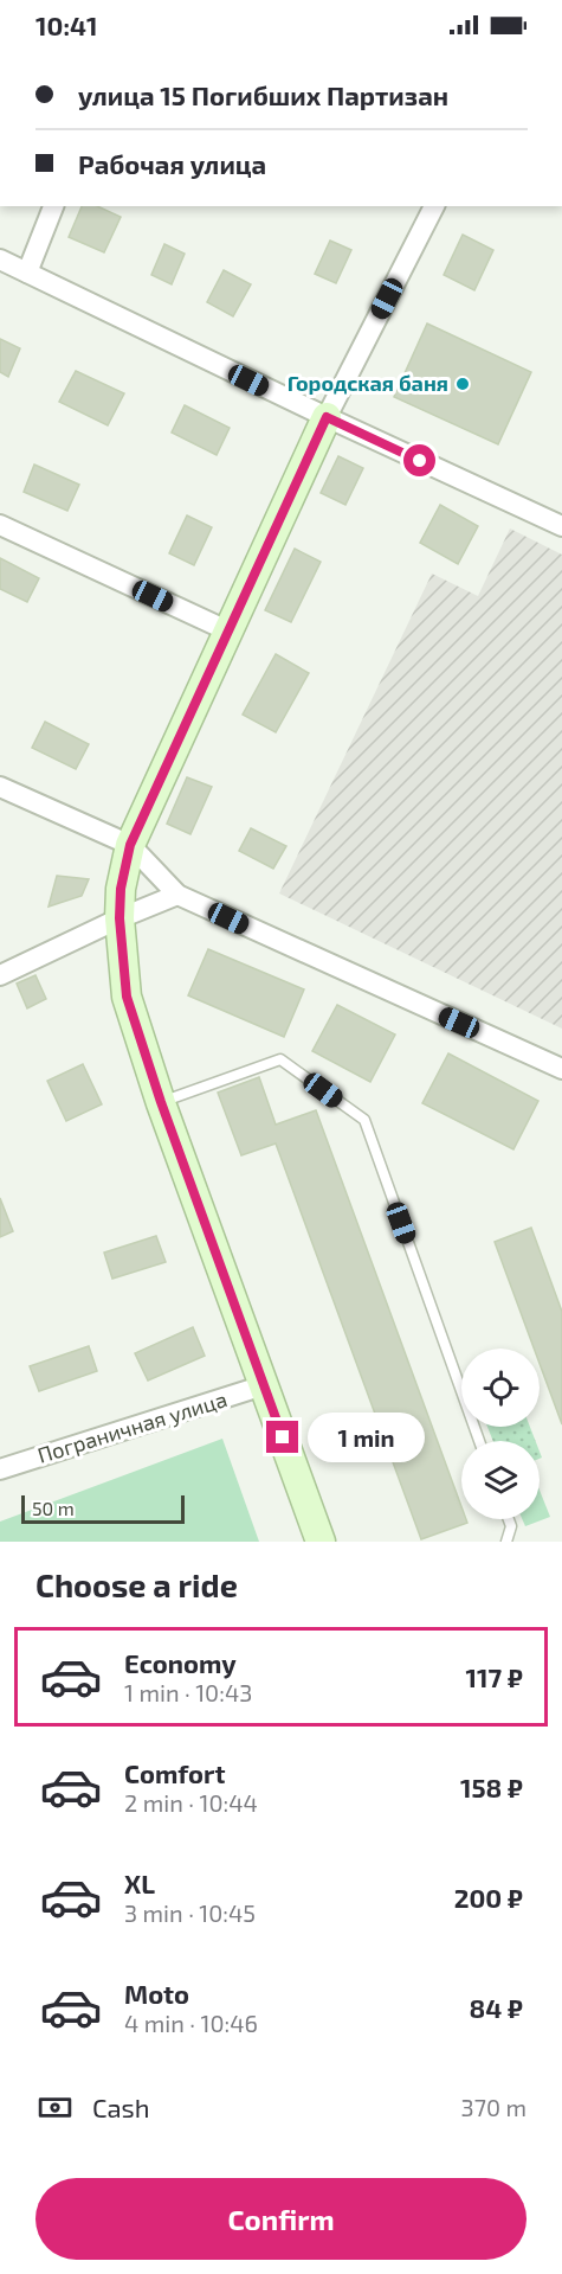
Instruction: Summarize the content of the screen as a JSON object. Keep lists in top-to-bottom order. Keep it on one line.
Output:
{"streets":{"street":["Пограничная улица"]},"places":["Городская баня"],"scale_bar":"50 m","page":{"status":"10:41","banner":["улица 15 Погибших Партизан","Рабочая улица"],"bubble":"1 min","scale":"50 m","heading":"Choose a ride","list":[{"name":"Economy","note":"1 min · 10:43","value":"117 ₽"},{"name":"Comfort","note":"2 min · 10:44","value":"158 ₽"},{"name":"XL","note":"3 min · 10:45","value":"200 ₽"},{"name":"Moto","note":"4 min · 10:46","value":"84 ₽"}],"pay":["Cash","370 m"],"buttons":"Confirm"}}
